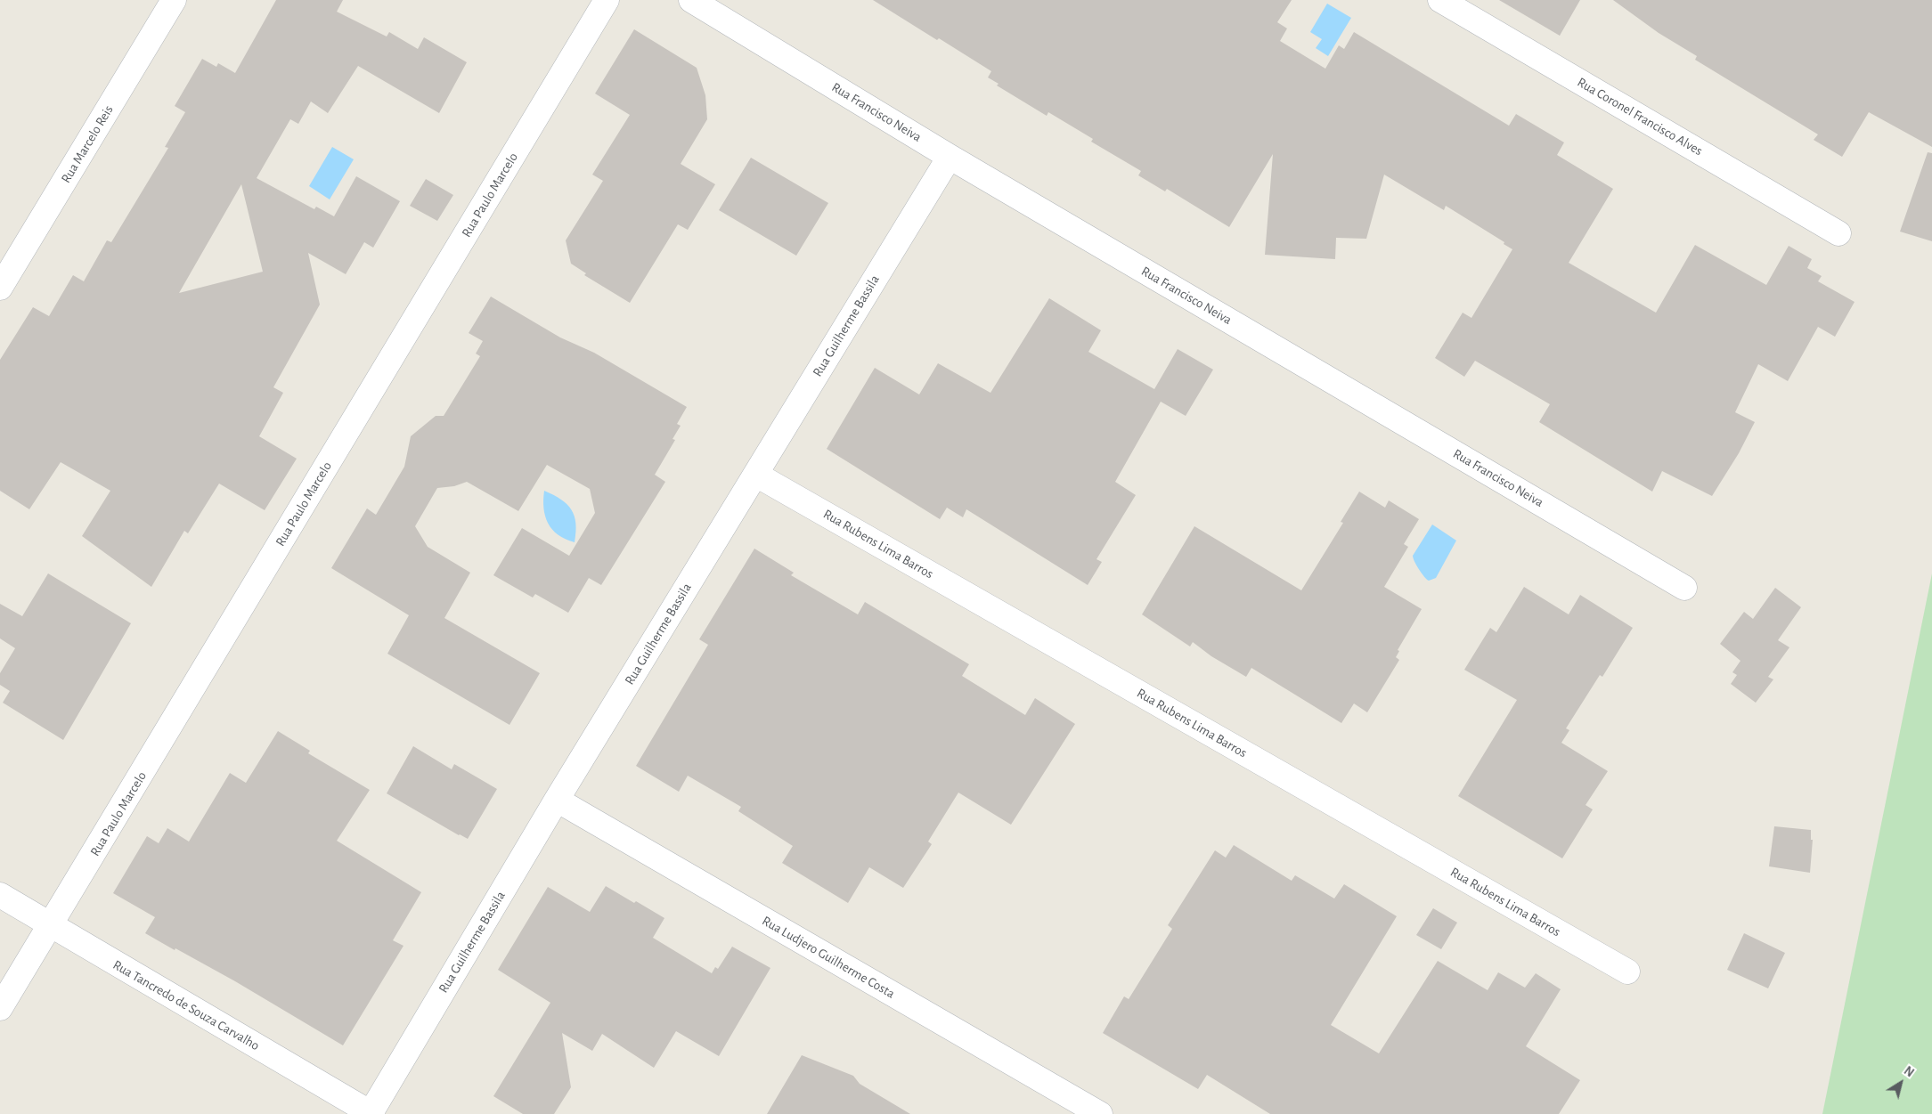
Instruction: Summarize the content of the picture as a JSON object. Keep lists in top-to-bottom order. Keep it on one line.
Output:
{"streets":{"street":["Rua Francisco Neiva","Rua Coronel Francisco Alves","Rua Marcelo Reis","Rua Paulo Marcelo","Rua Guilherme Bassila","Rua Rubens Lima Barros","Rua Ludjero Guilherme Costa","Rua Tancredo de Souza Carvalho"]},"crossings":[["Rua Francisco Neiva","Rua Guilherme Bassila"],["Rua Paulo Marcelo","Rua Tancredo de Souza Carvalho"],["Rua Guilherme Bassila","Rua Rubens Lima Barros"],["Rua Guilherme Bassila","Rua Ludjero Guilherme Costa"],["Rua Guilherme Bassila","Rua Tancredo de Souza Carvalho"]],"north":"top right"}
